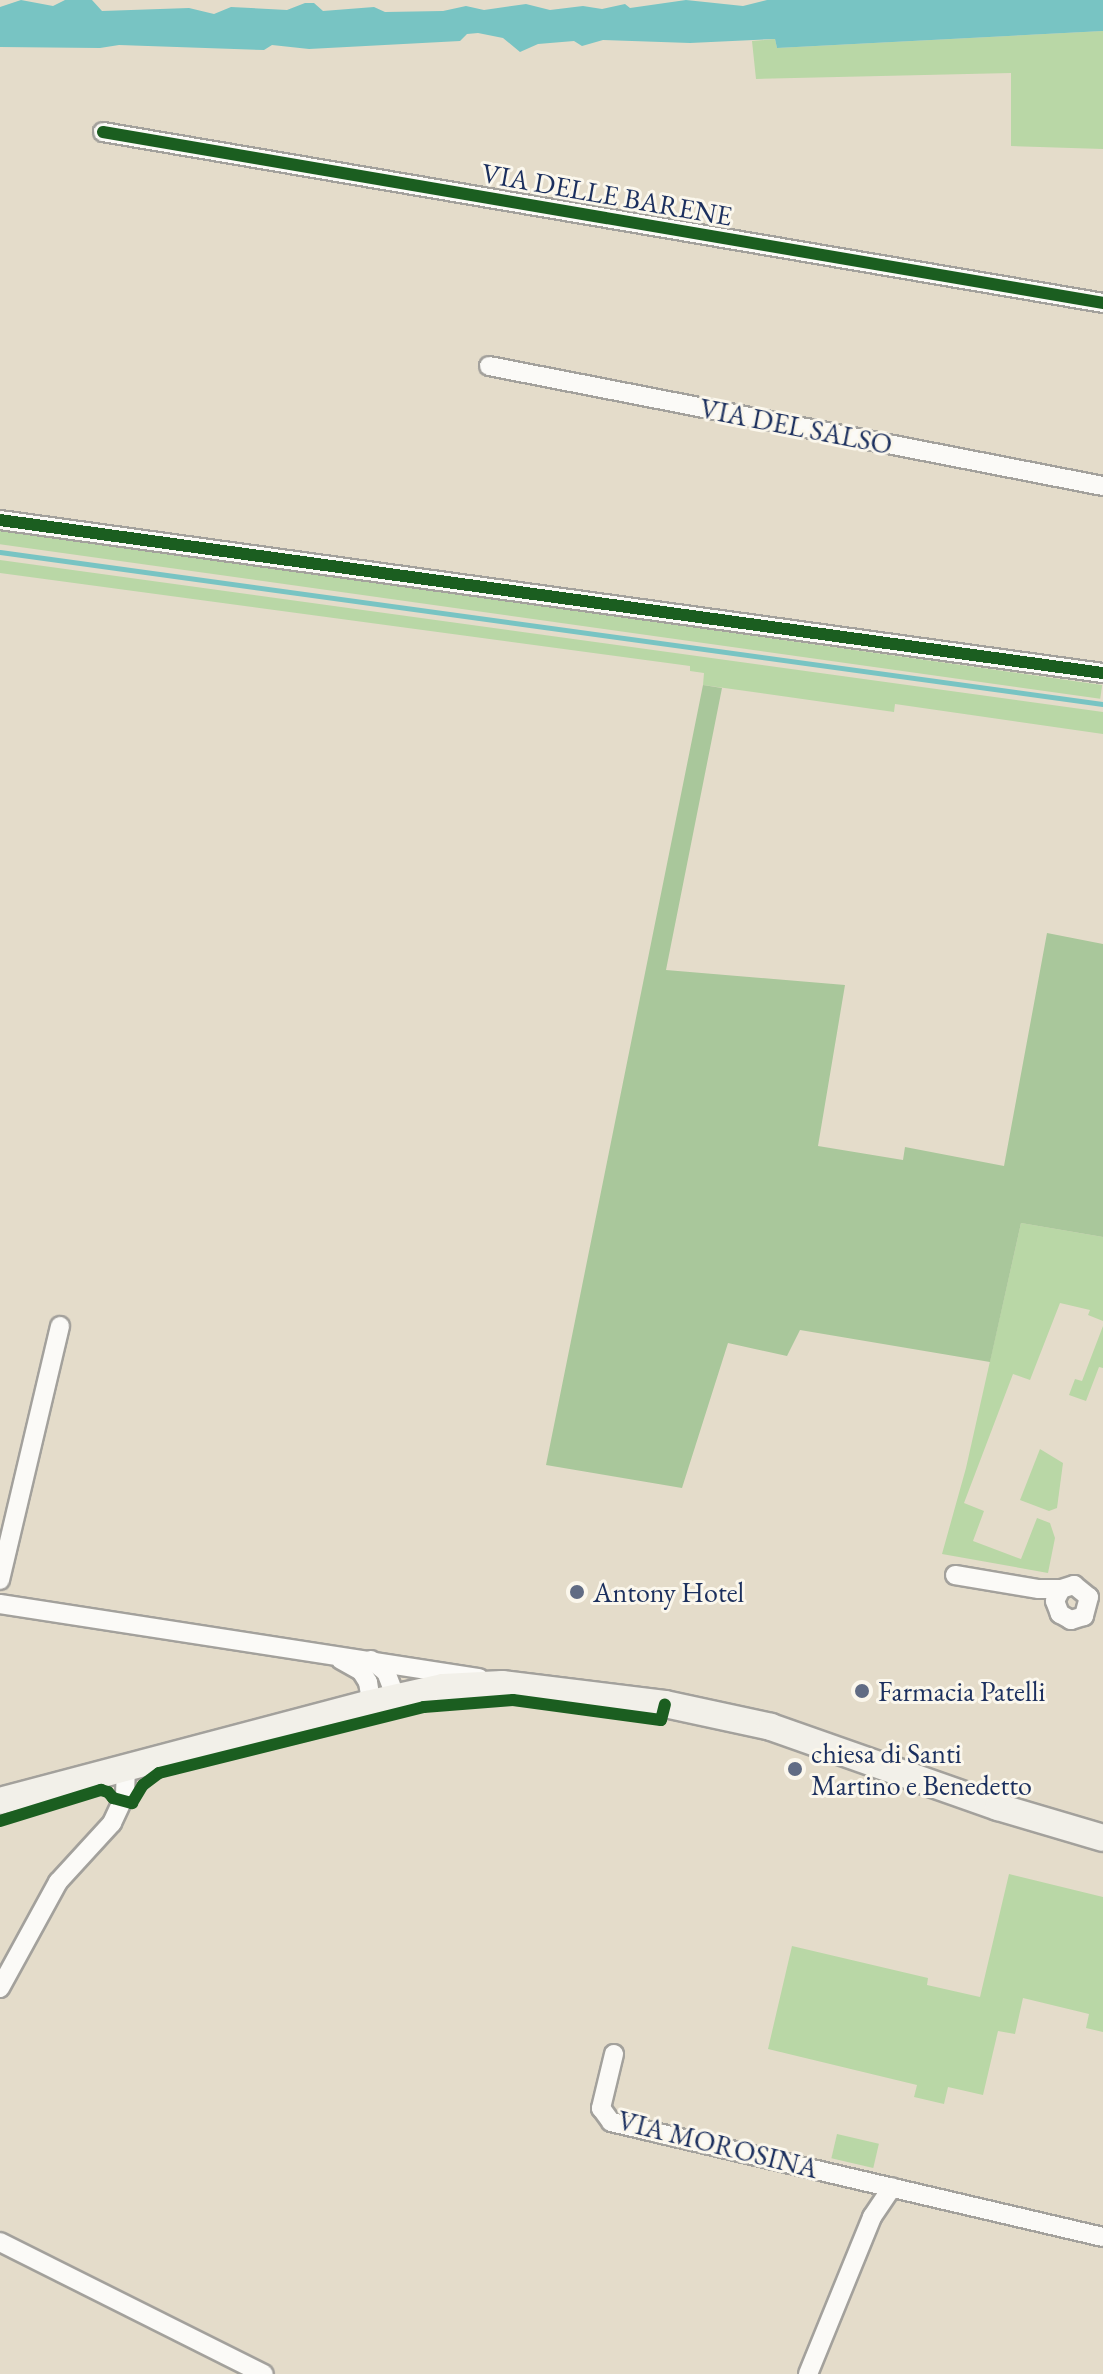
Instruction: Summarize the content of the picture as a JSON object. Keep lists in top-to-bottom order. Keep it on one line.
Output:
{"streets":{"street":["VIA DELLE BARENE","VIA DEL SALSO","VIA MOROSINA"]},"places":["Antony Hotel","Farmacia Patelli","chiesa di Santi Martino e Benedetto"]}
